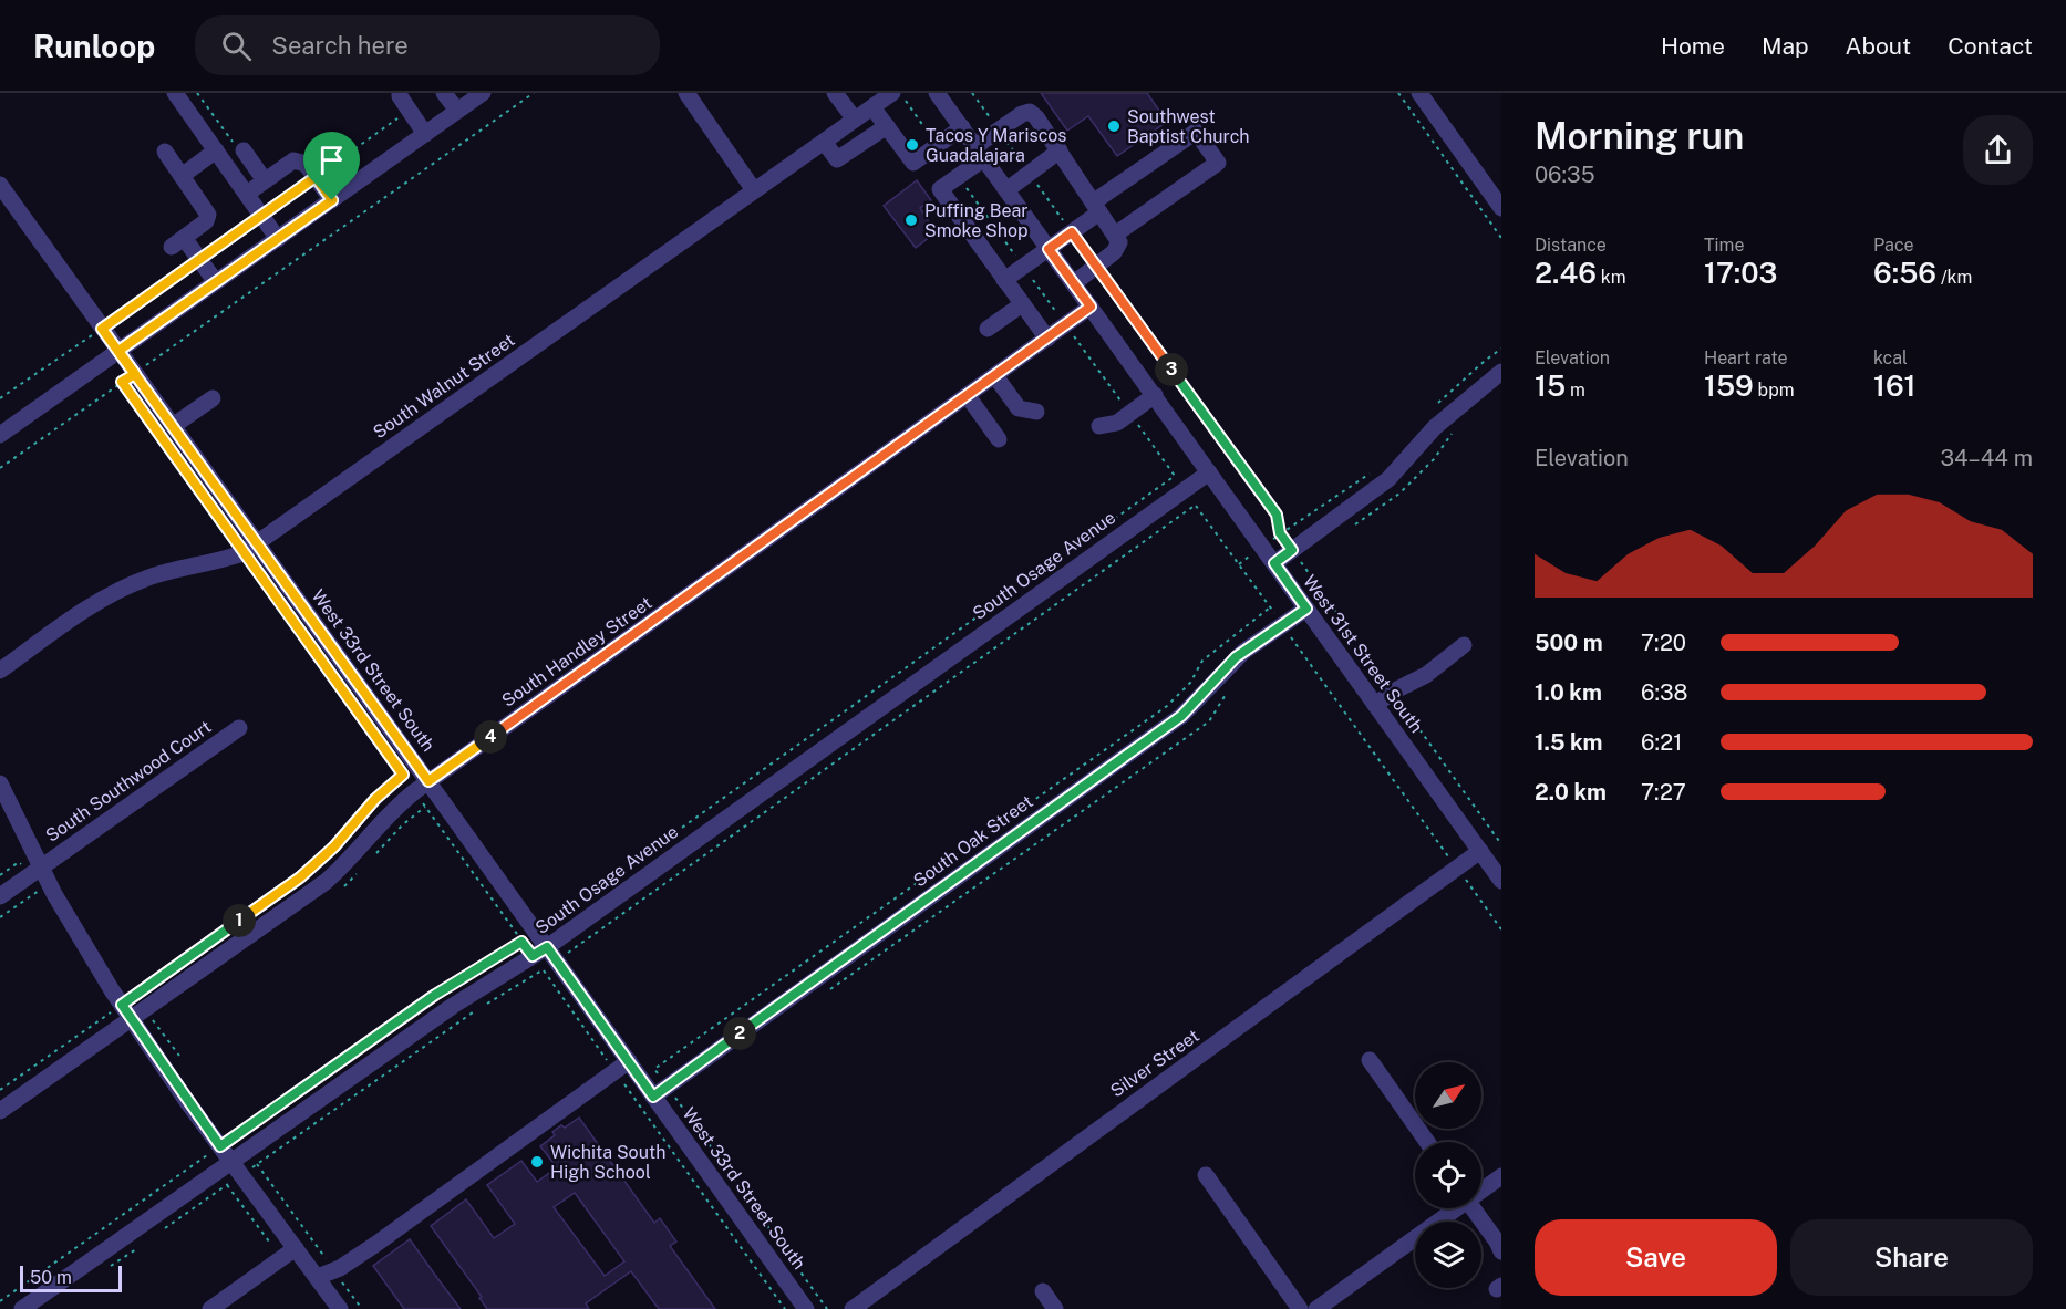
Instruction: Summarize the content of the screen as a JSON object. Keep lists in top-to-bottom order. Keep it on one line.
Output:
{"streets":{"street":["South Walnut Street","South Osage Avenue","South Handley Street","West 31st Street South","West 33rd Street South","South Southwood Court","South Oak Street","Silver Street"]},"crossings":[["South Walnut Street","West 33rd Street South"],["South Osage Avenue","West 31st Street South"],["South Osage Avenue","West 33rd Street South"],["South Handley Street","West 31st Street South"],["South Handley Street","West 33rd Street South"],["West 31st Street South","South Oak Street"],["West 31st Street South","Silver Street"],["West 33rd Street South","South Oak Street"]],"places":["Southwest Baptist Church","Tacos Y Mariscos Guadalajara","Puffing Bear Smoke Shop","Wichita South High School"],"scale_bar":"50 m","north":"top right","page":{"header":"Runloop","search":"Search here","nav":["Home","Map","About","Contact"],"heading":["Morning run","06:35"],"stats":[["Distance","2.46 km"],["Time","17:03"],["Pace","6:56 /km"],["Elevation","15 m"],["Heart rate","159 bpm"],["kcal","161"]],"pins":["3","4","1","2"],"chart":["Elevation","34–44 m"],"list":[{"name":"500 m","note":"7:20"},{"name":"1.0 km","note":"6:38"},{"name":"1.5 km","note":"6:21"},{"name":"2.0 km","note":"7:27"}],"buttons":["Save","Share"],"scale":"50 m"}}
